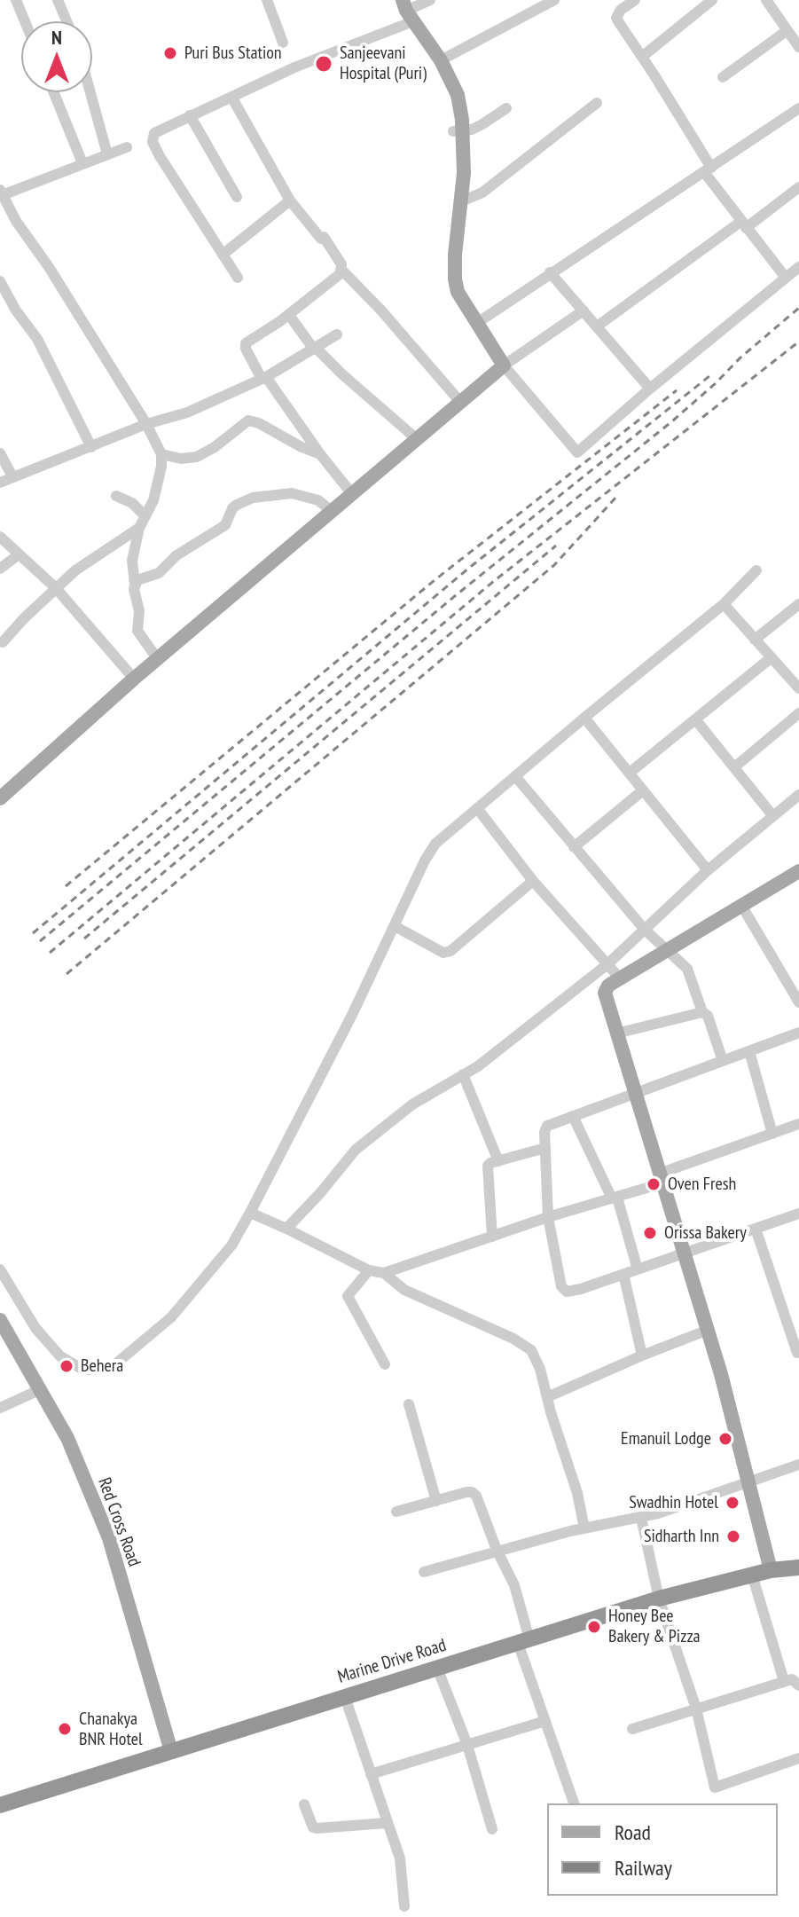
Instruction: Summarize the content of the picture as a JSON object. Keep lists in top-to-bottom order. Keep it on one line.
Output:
{"streets":{"highway":["Marine Drive Road"],"main road":["Red Cross Road"]},"crossings":[["Red Cross Road","Marine Drive Road"]],"places":["Puri Bus Station","Sanjeevani Hospital (Puri)","Oven Fresh","Orissa Bakery","Behera","Emanuil Lodge","Swadhin Hotel","Sidharth Inn","Honey Bee Bakery & Pizza","Chanakya BNR Hotel"],"legend":["Road","Railway"],"north":"top"}
